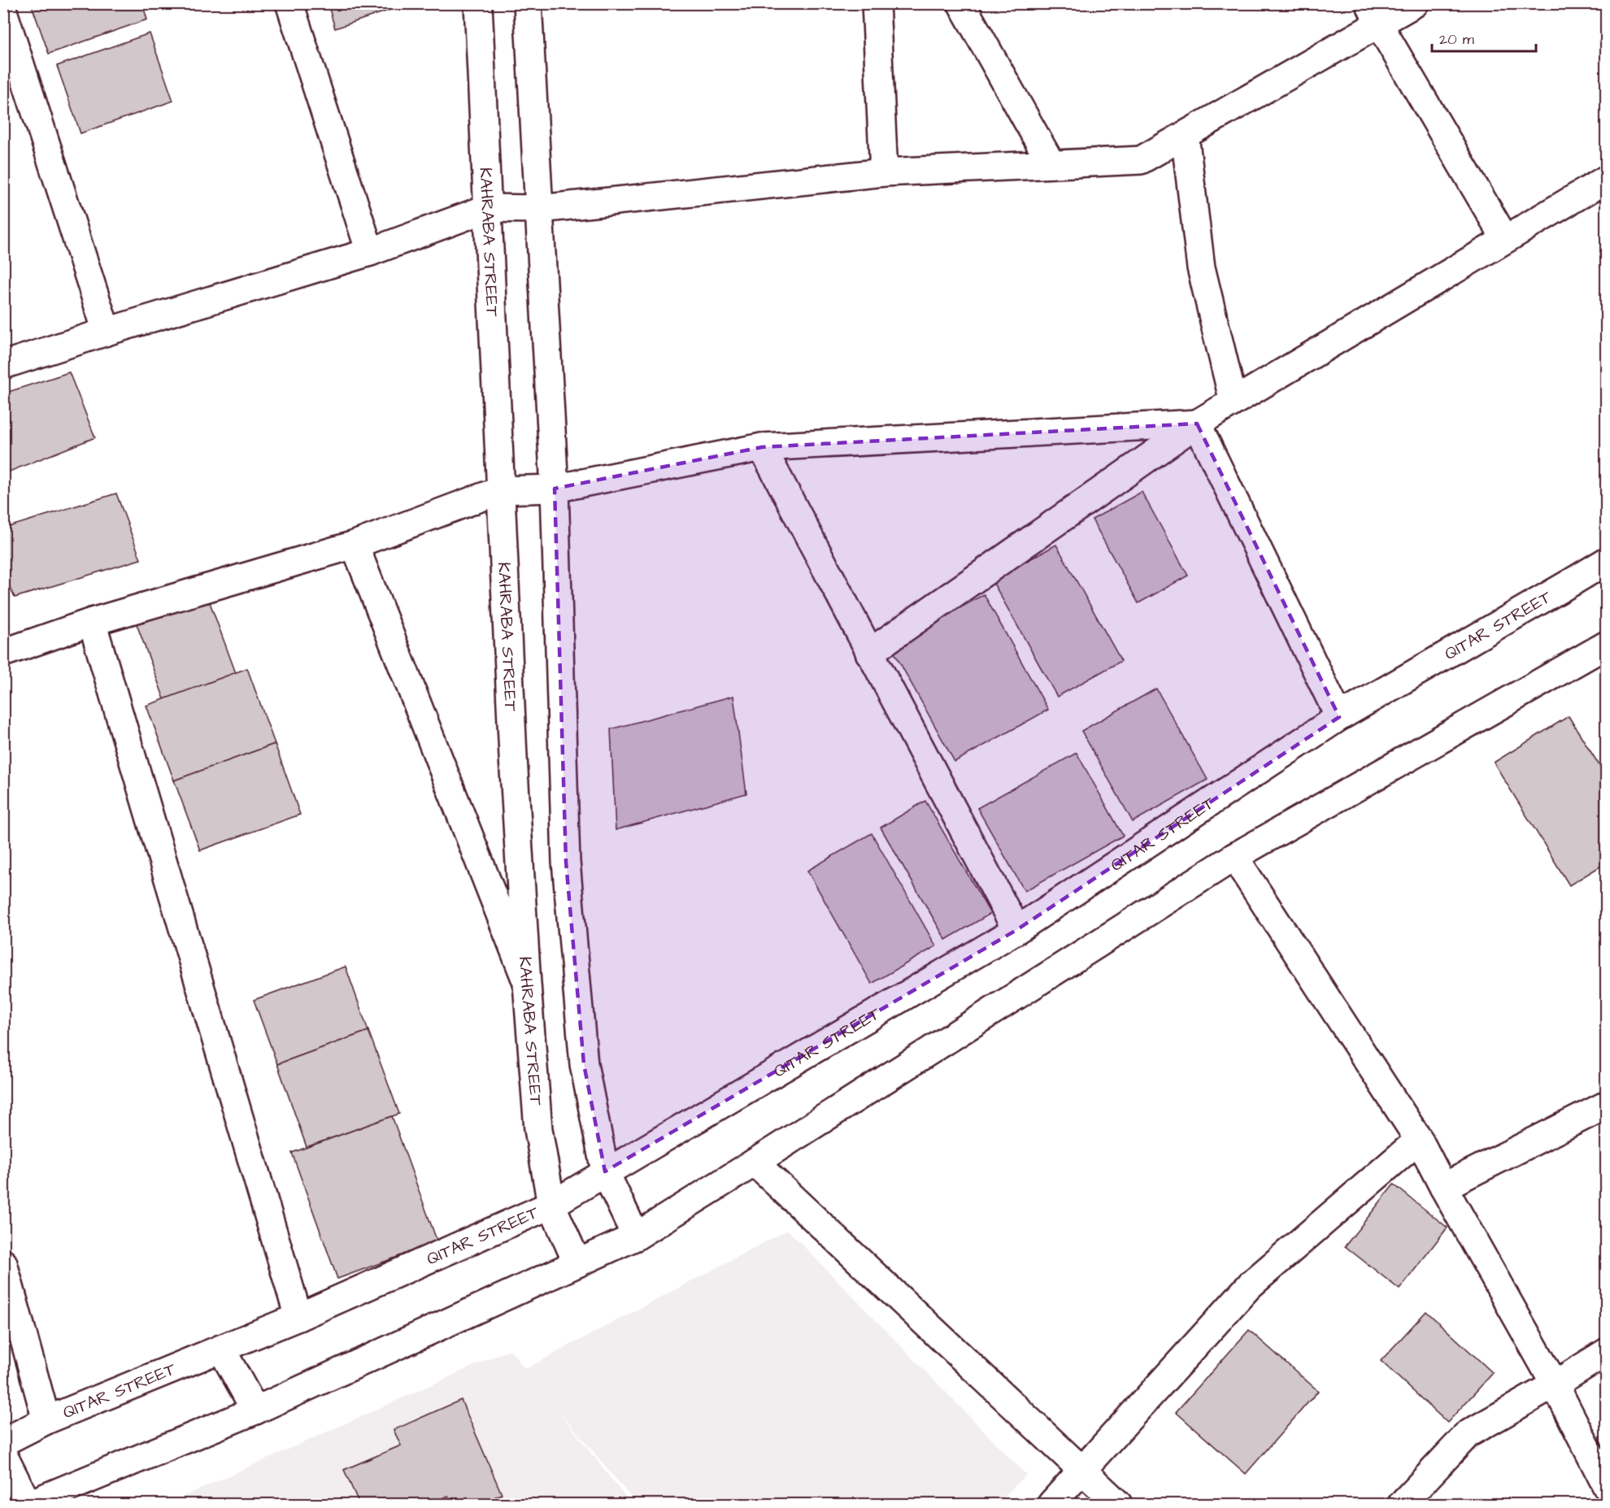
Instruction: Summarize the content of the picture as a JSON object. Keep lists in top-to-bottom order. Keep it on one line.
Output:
{"streets":{"street":["KAHRABA STREET","QITAR STREET"]},"crossings":[["KAHRABA STREET","QITAR STREET"]],"scale_bar":"20 m"}
